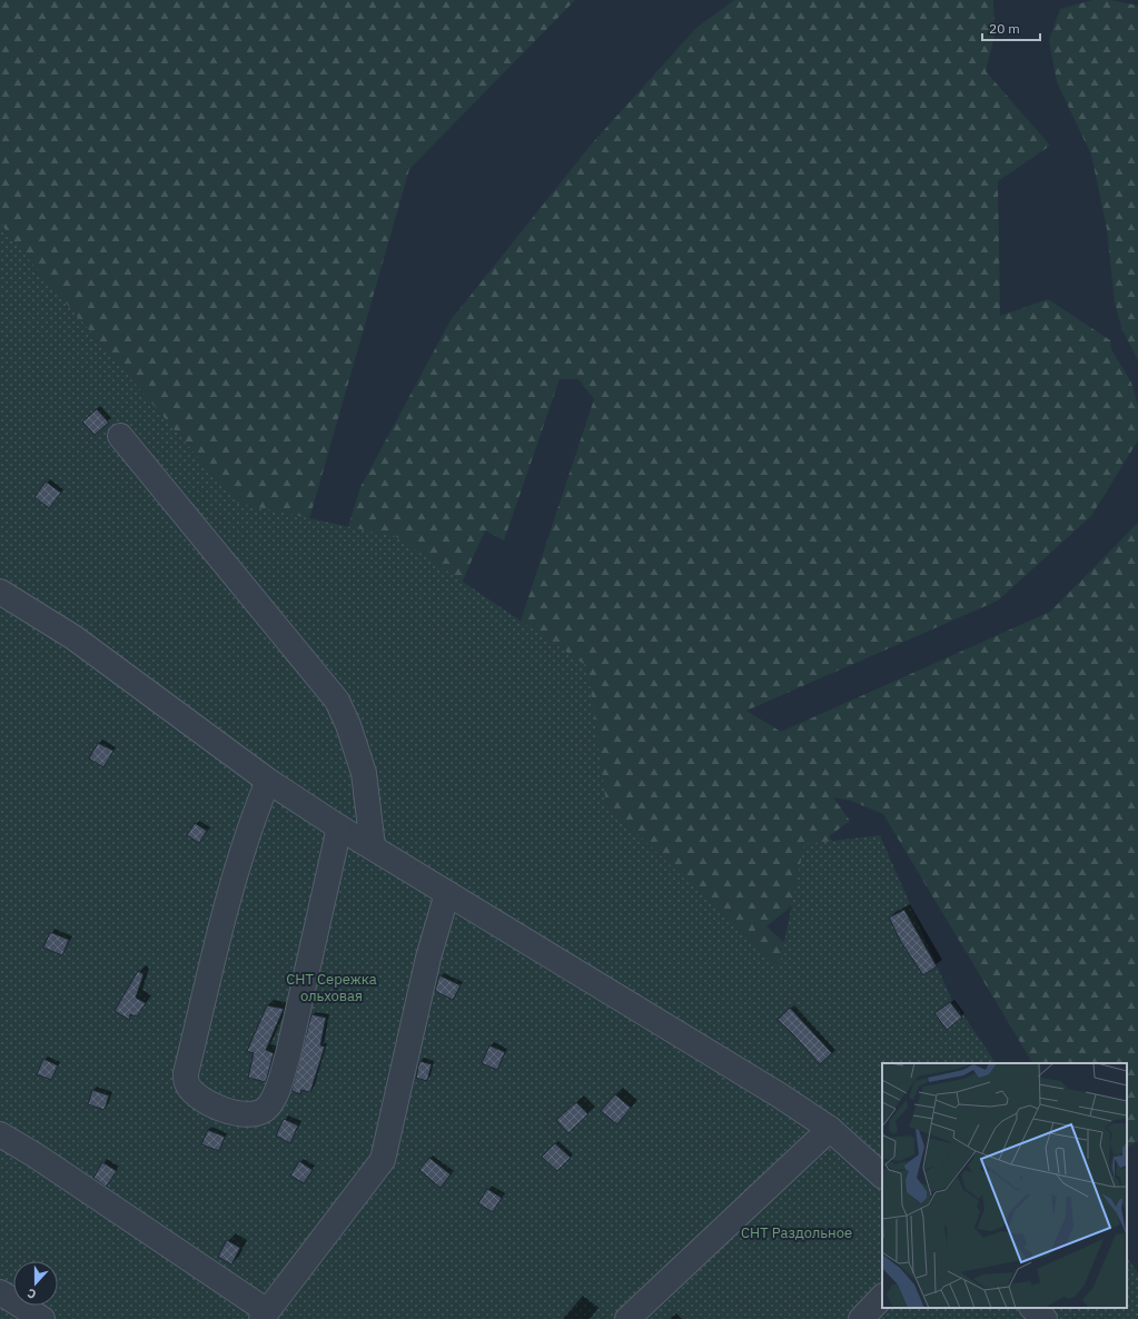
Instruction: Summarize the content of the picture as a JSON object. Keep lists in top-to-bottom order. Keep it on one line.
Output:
{"parks":["СНТ Сережка ольховая","СНТ Раздольное"],"scale_bar":"20 m","north":"bottom"}
